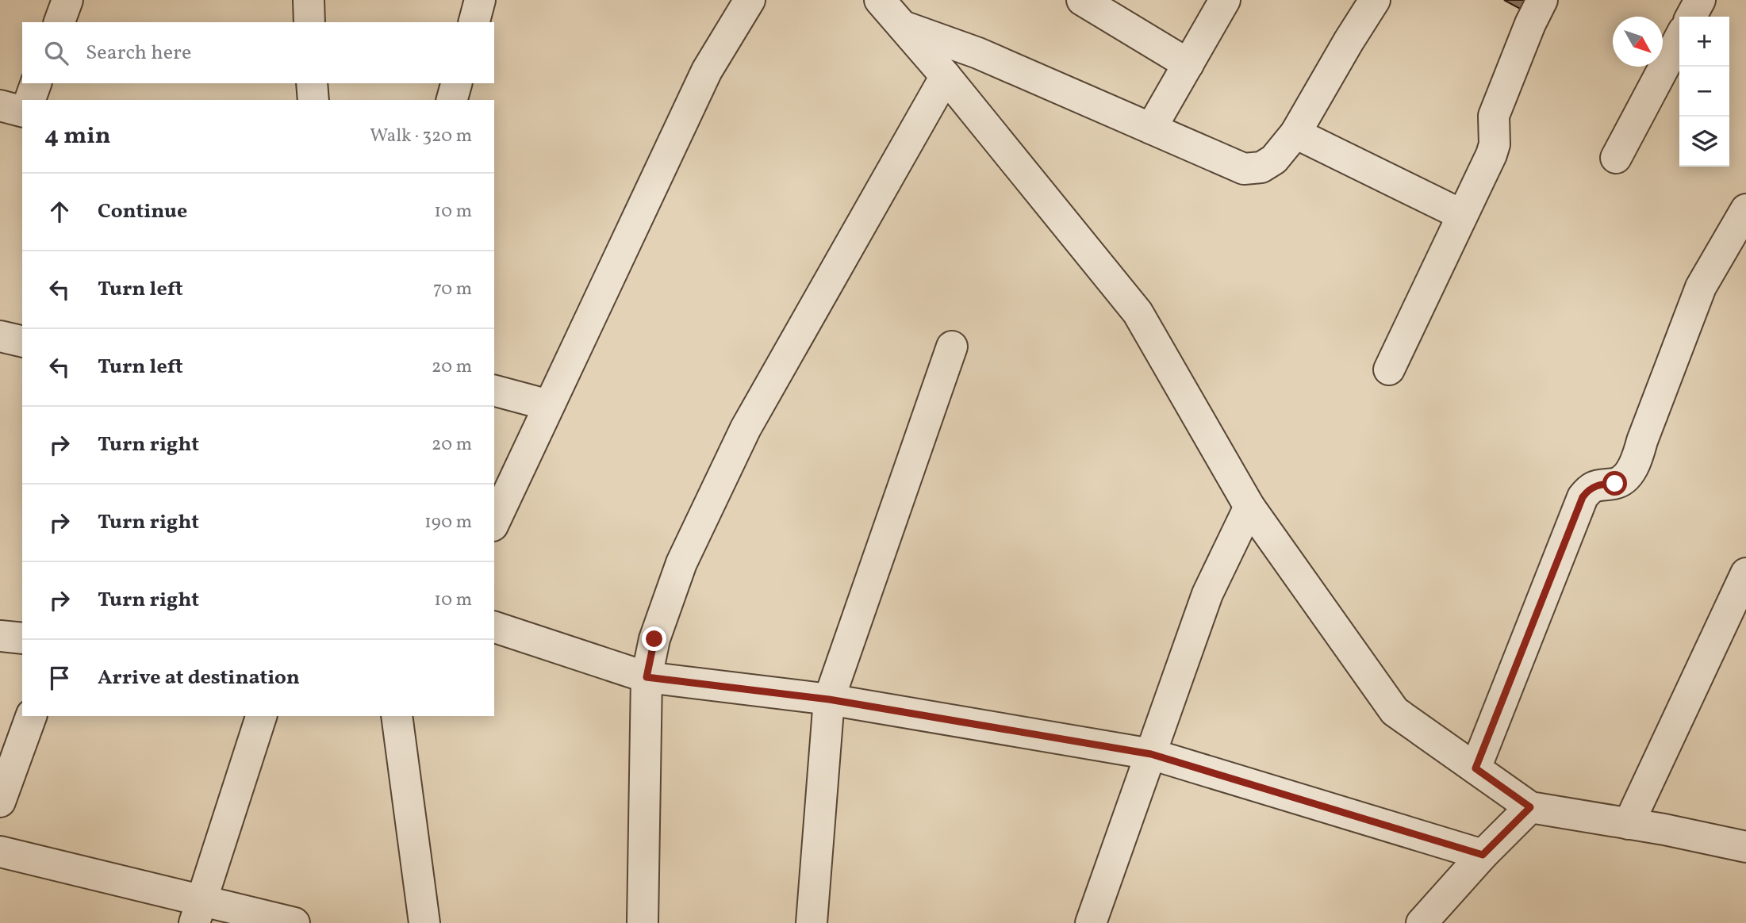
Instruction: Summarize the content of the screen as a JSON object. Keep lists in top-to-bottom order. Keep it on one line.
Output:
{"north":"bottom right","page":{"map_buttons":["+","−"],"search":"Search here","heading":["4 min","Walk · 320 m"],"list":[["Continue","10 m"],["Turn left","70 m"],["Turn left","20 m"],["Turn right","20 m"],["Turn right","190 m"],["Turn right","10 m"],"Arrive at destination"]}}
